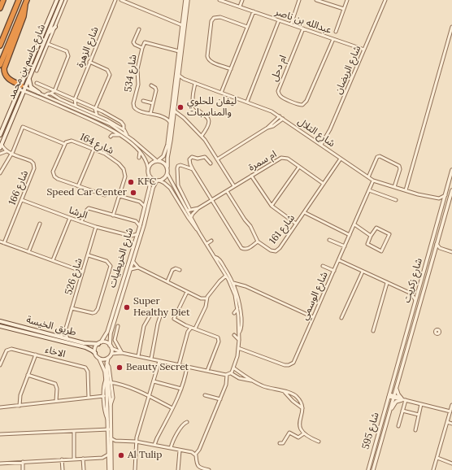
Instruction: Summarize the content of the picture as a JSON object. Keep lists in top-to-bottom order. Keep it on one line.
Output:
{"streets":{"main road":["شارع جاسم بن محمد","طريق الخيسة"],"street":["عبدالله بن ناصر","شارع الزهرة","ام دحل","شارع الريضان","شارع 534","شارع التلال","شارع 164","ام سمرة","شارع 166","الرشا","شارع 161","شارع الخريطيات","شارع 526","شارع زكريت","شارع الوسمي","الاخاء","شارع 595"]},"crossings":[["عبدالله بن ناصر","ام دحل"],["عبدالله بن ناصر","شارع الريضان"],["شارع جاسم بن محمد","شارع 166"],["شارع الريضان","شارع التلال"],["شارع التلال","شارع الوسمي"],["ام سمرة","شارع 161"],["شارع 166","الرشا"],["الرشا","شارع الخريطيات"],["الرشا","شارع 526"],["شارع الخريطيات","طريق الخيسة"],["شارع 526","طريق الخيسة"],["شارع زكريت","شارع 595"]],"places":["ليفان للحلوي والمناسبات","KFC","Speed Car Center","Super Healthy Diet","Beauty Secret","Al Tulip"]}
